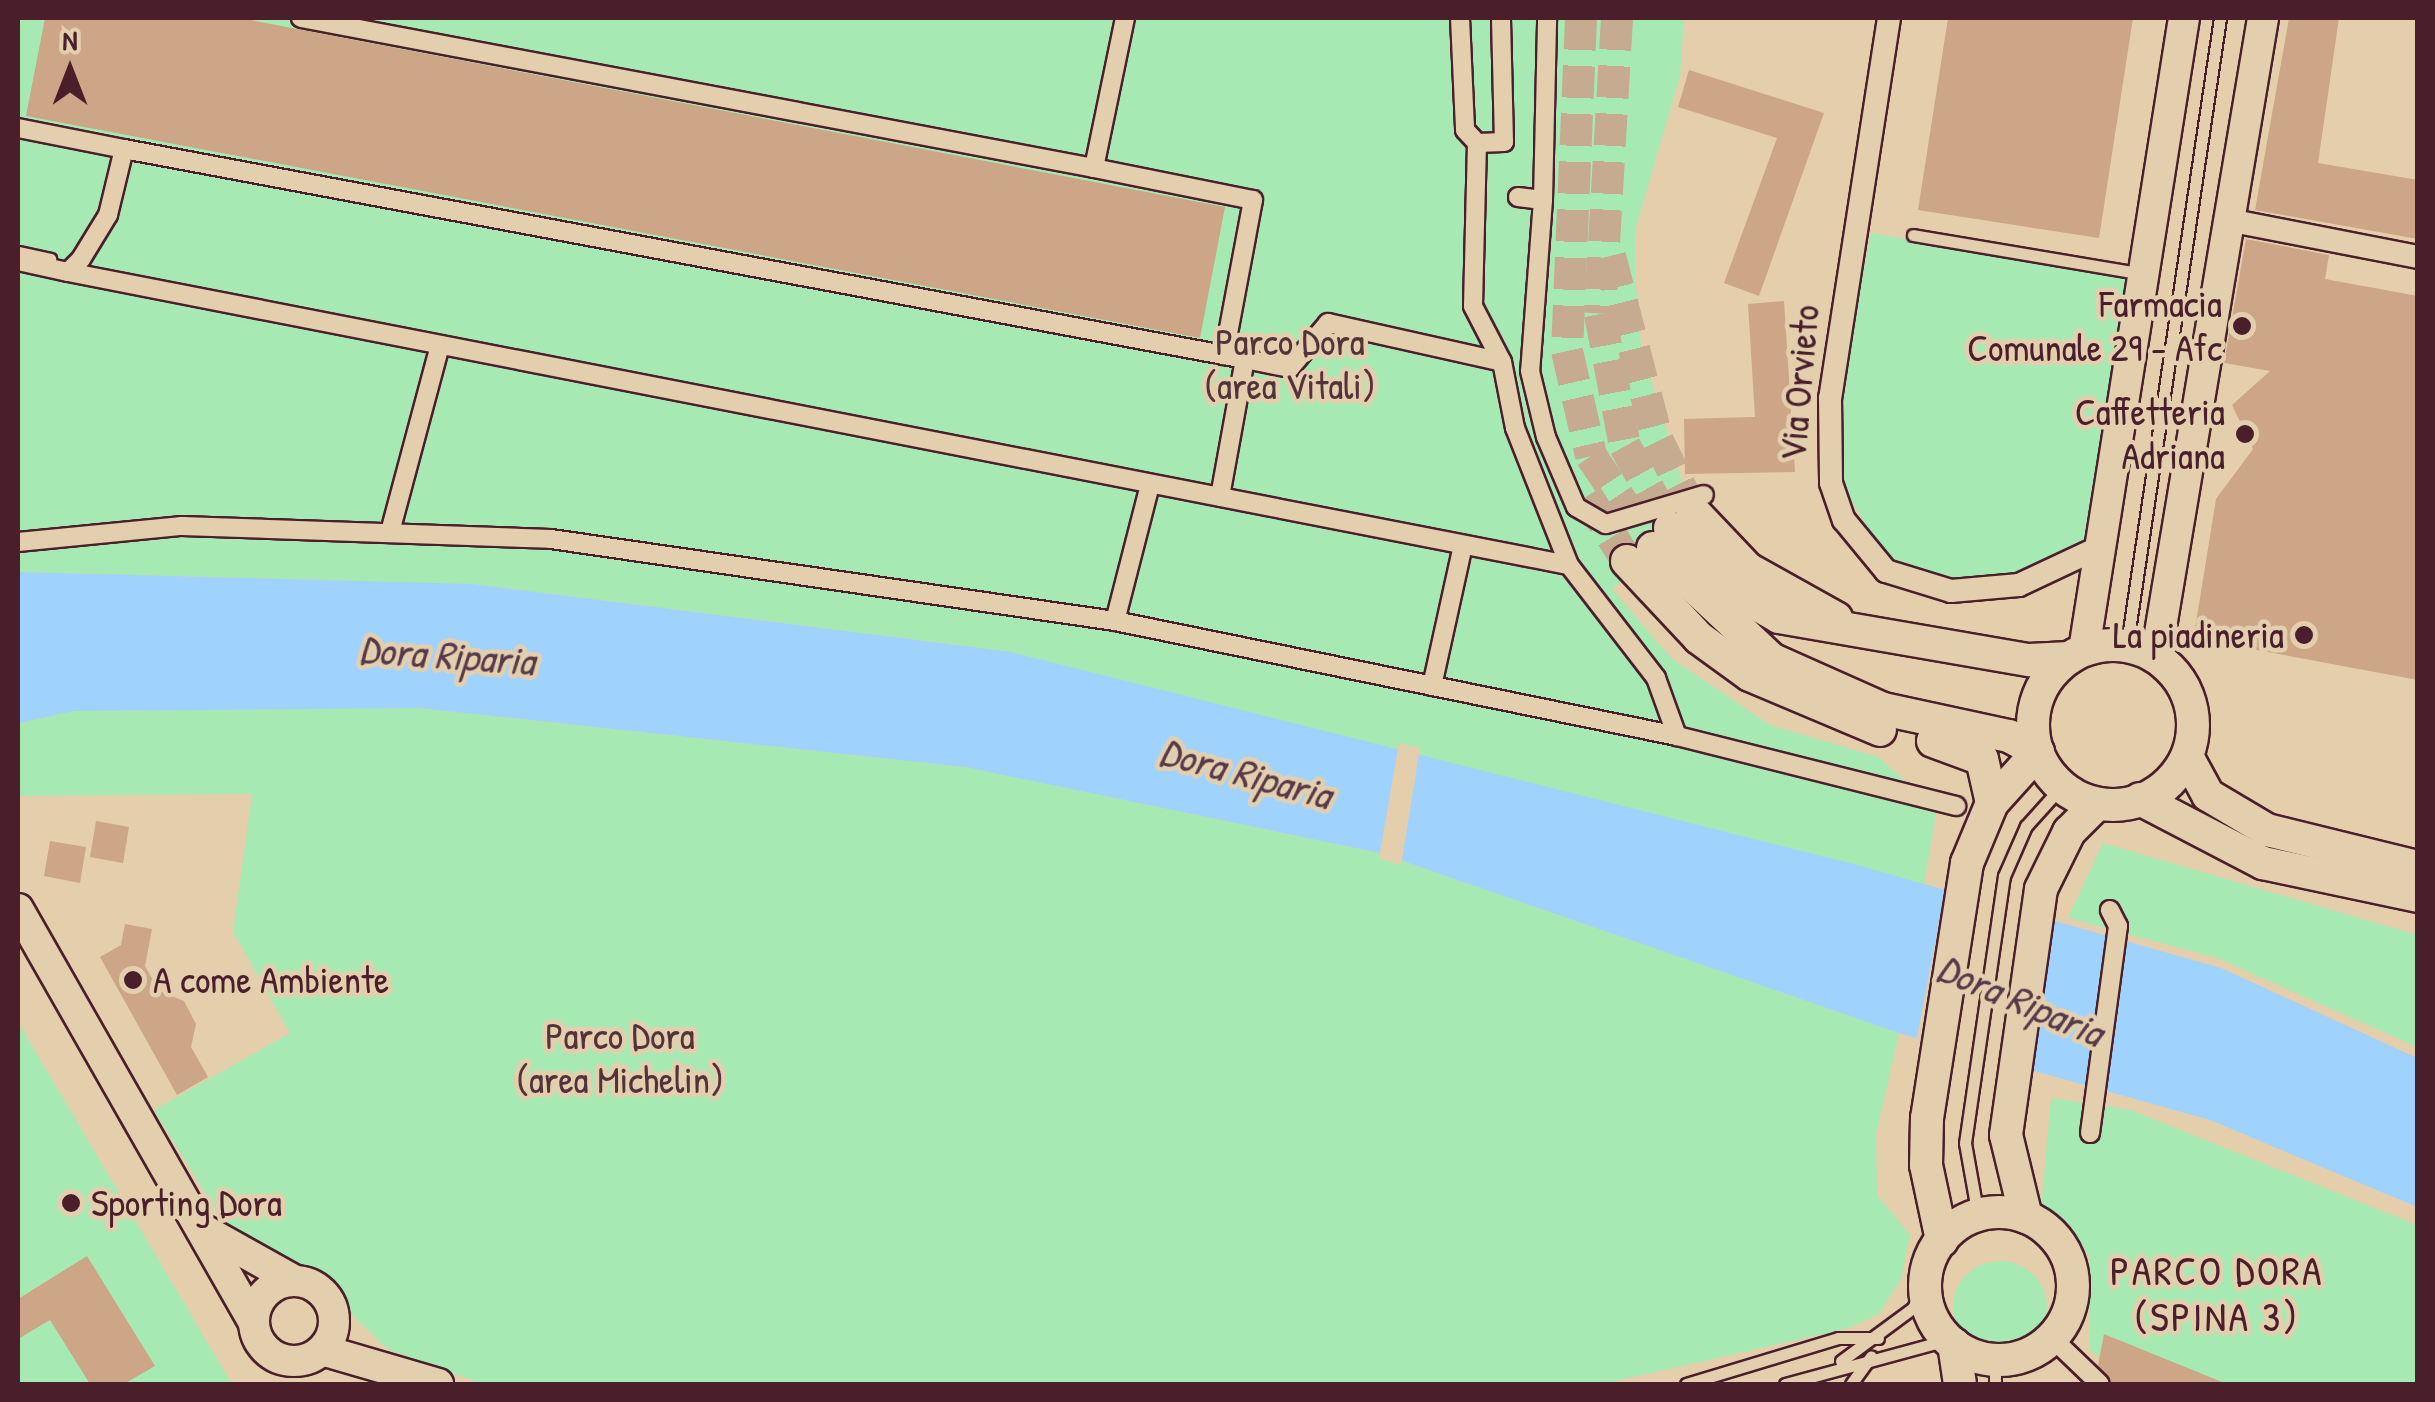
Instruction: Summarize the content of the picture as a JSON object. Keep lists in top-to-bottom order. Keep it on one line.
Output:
{"streets":{"street":["Via Orvieto"]},"districts":["PARCO DORA (SPINA 3)"],"water":["Dora Riparia"],"parks":["Parco Dora (area Vitali)","Parco Dora (area Michelin)"],"places":["Farmacia Comunale 29 - Afc","Caffetteria Adriana","La piadineria","A come Ambiente","Sporting Dora"],"north":"top"}
